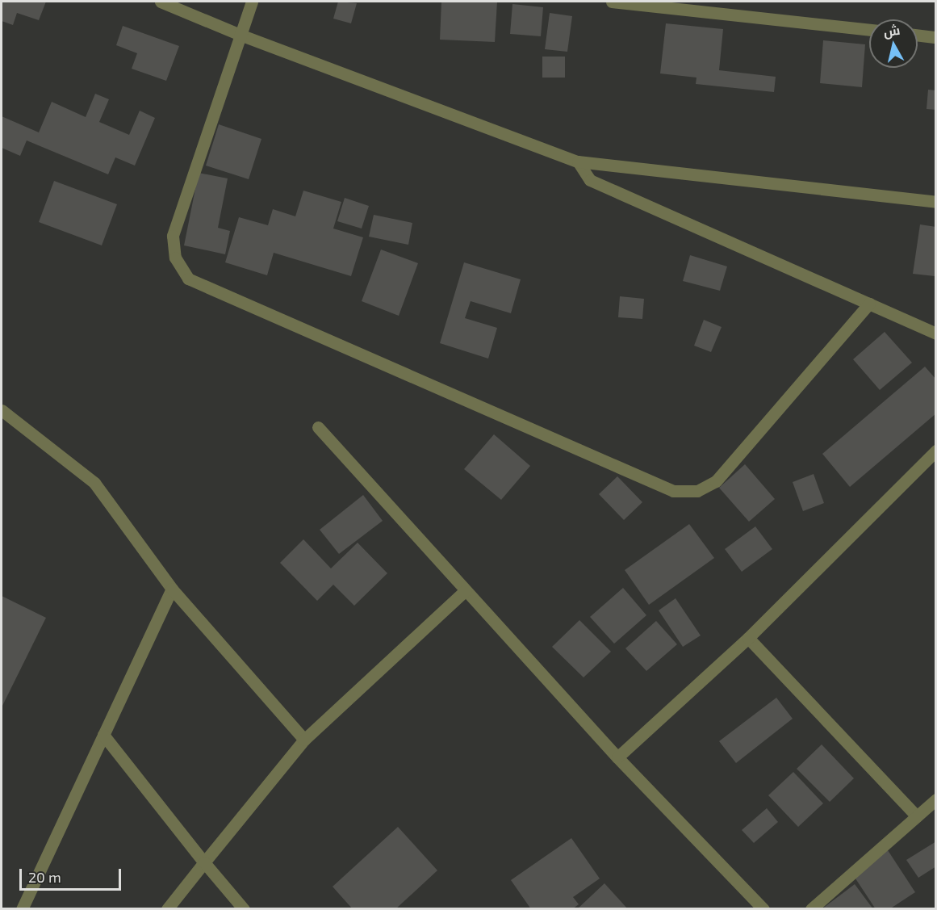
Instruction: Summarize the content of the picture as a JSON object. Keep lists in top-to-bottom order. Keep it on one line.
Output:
{"scale_bar":"20 m","north":"top"}
